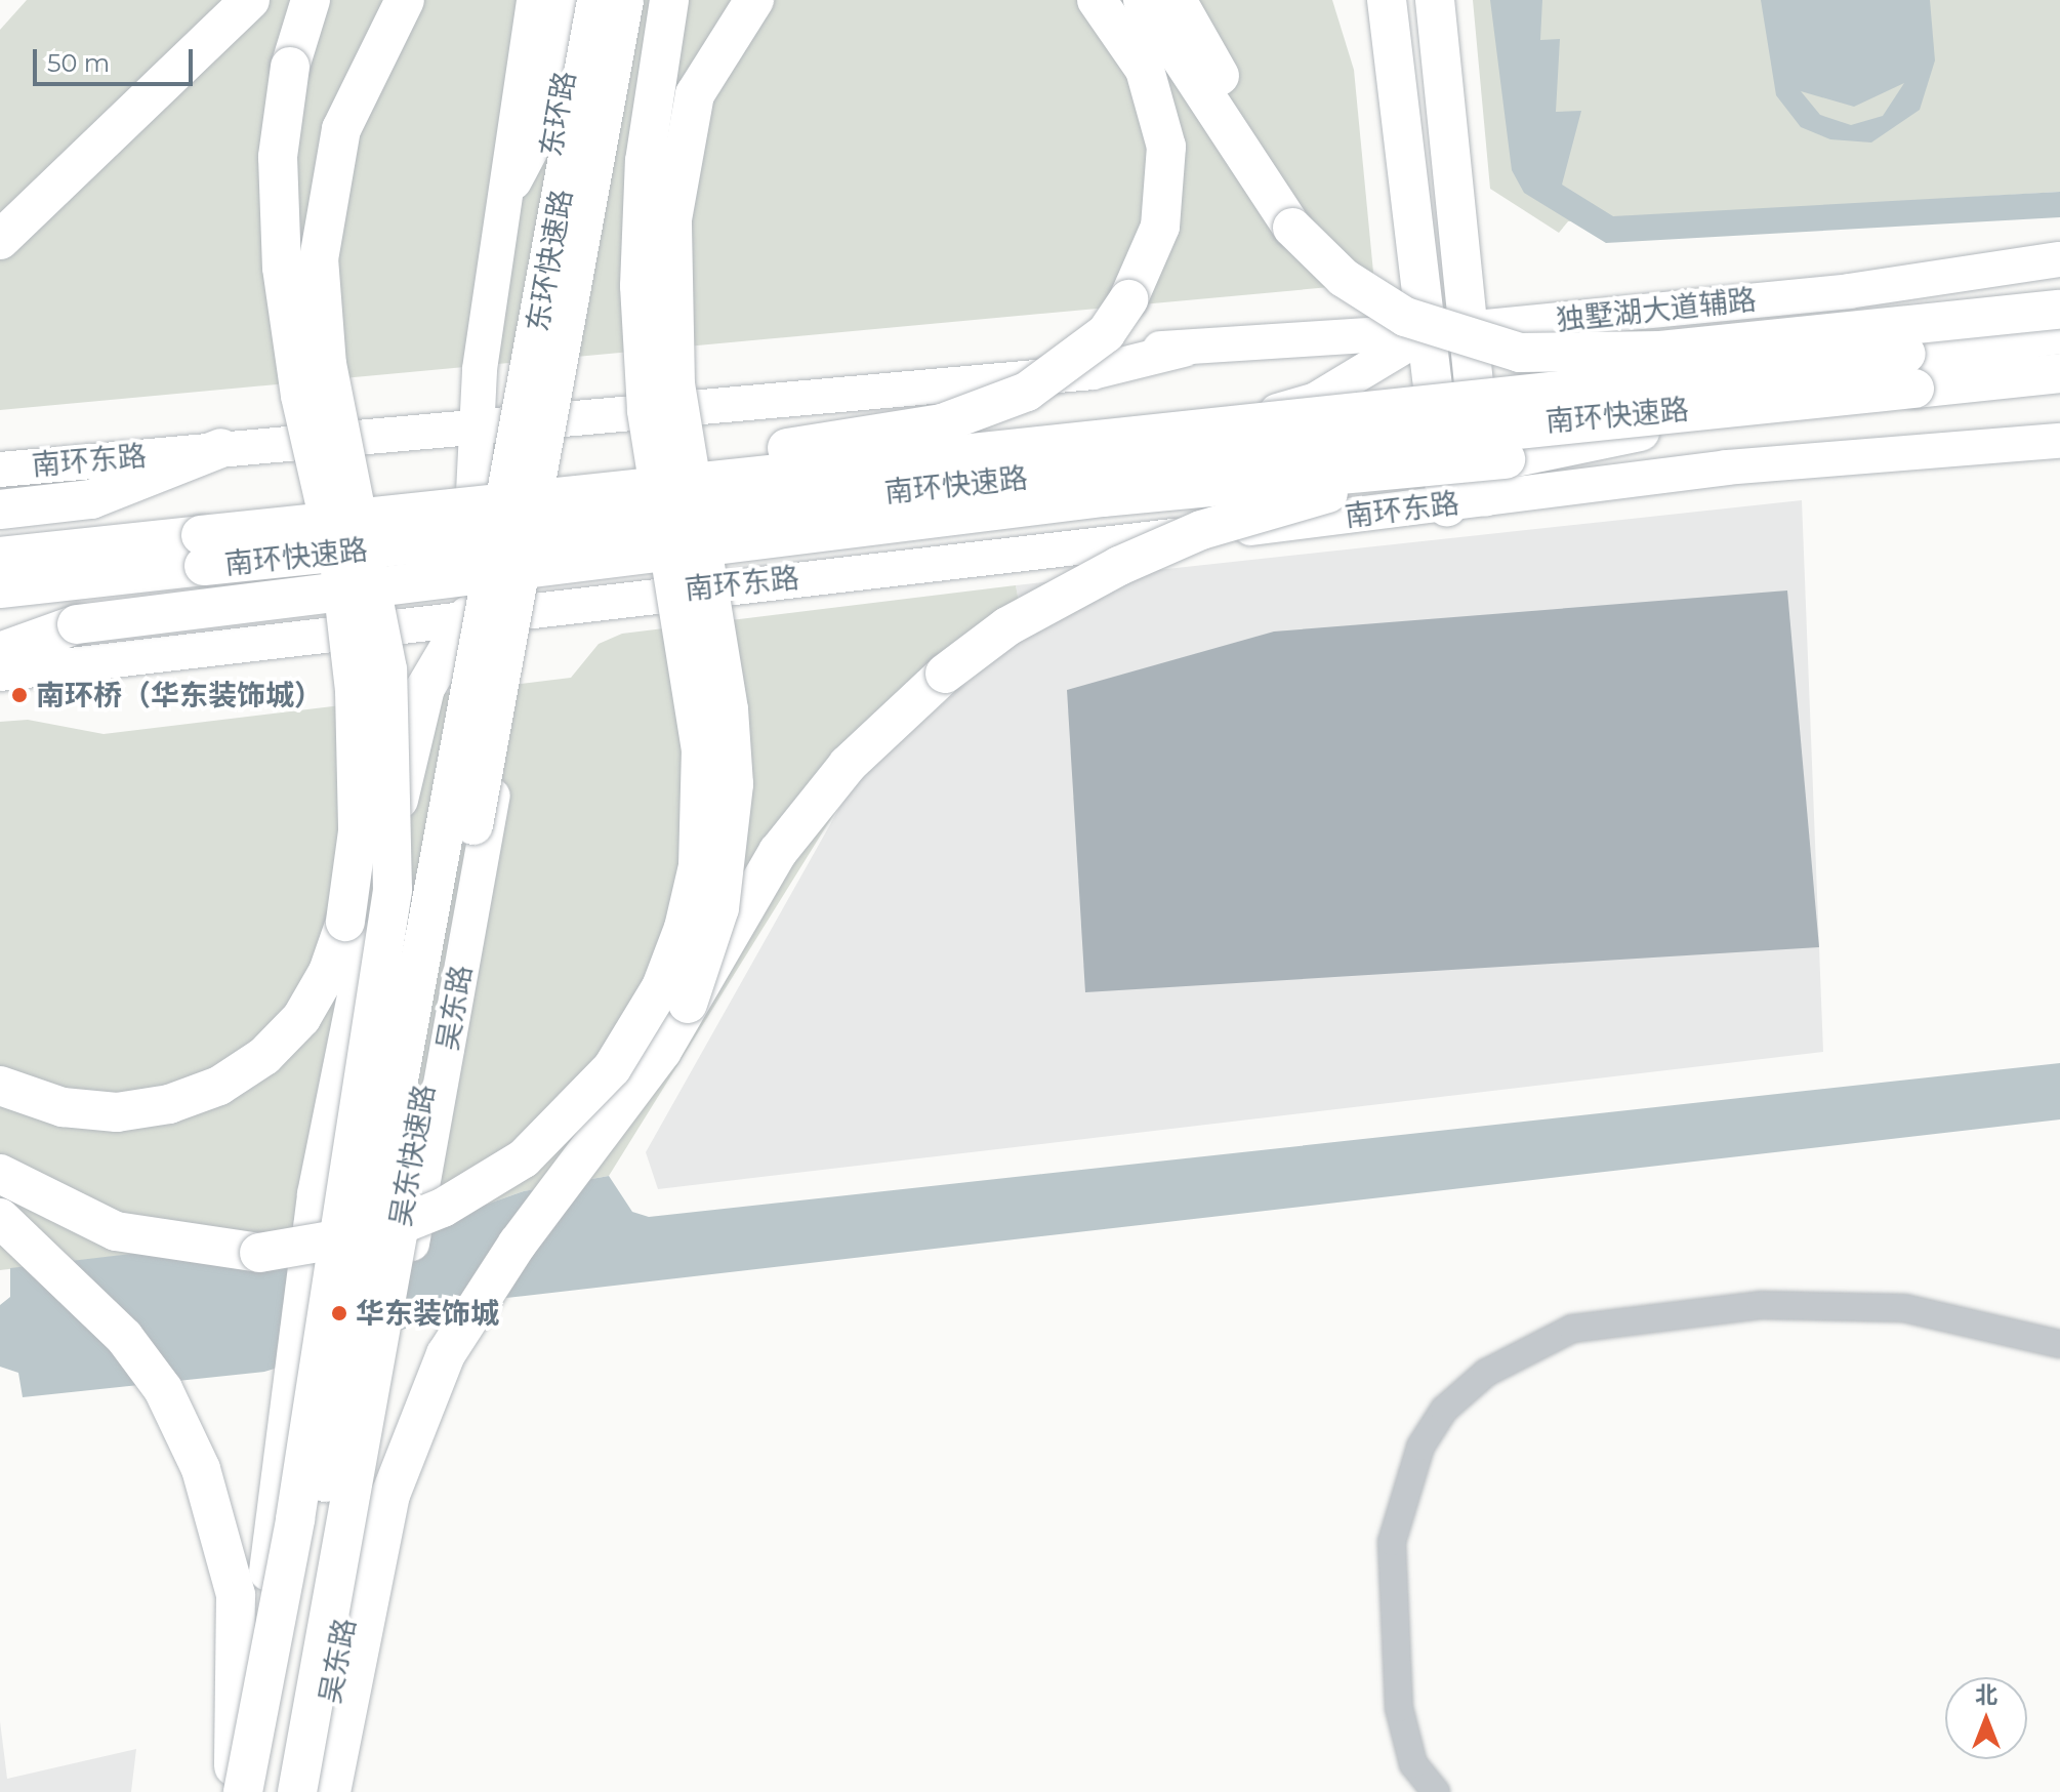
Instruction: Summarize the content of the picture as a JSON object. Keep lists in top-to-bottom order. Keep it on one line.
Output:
{"streets":{"highway":["东环快速路","南环快速路","吴东快速路"],"main road":["东环路","独墅湖大道辅路","南环东路","吴东路"]},"crossings":[["东环路","南环东路"],["东环路","吴东路"],["东环快速路","吴东路"],["东环快速路","吴东快速路"],["独墅湖大道辅路","南环东路"],["南环东路","吴东路"],["吴东路","吴东快速路"]],"places":["南环桥（华东装饰城）","华东装饰城"],"scale_bar":"50 m","north":"top"}
